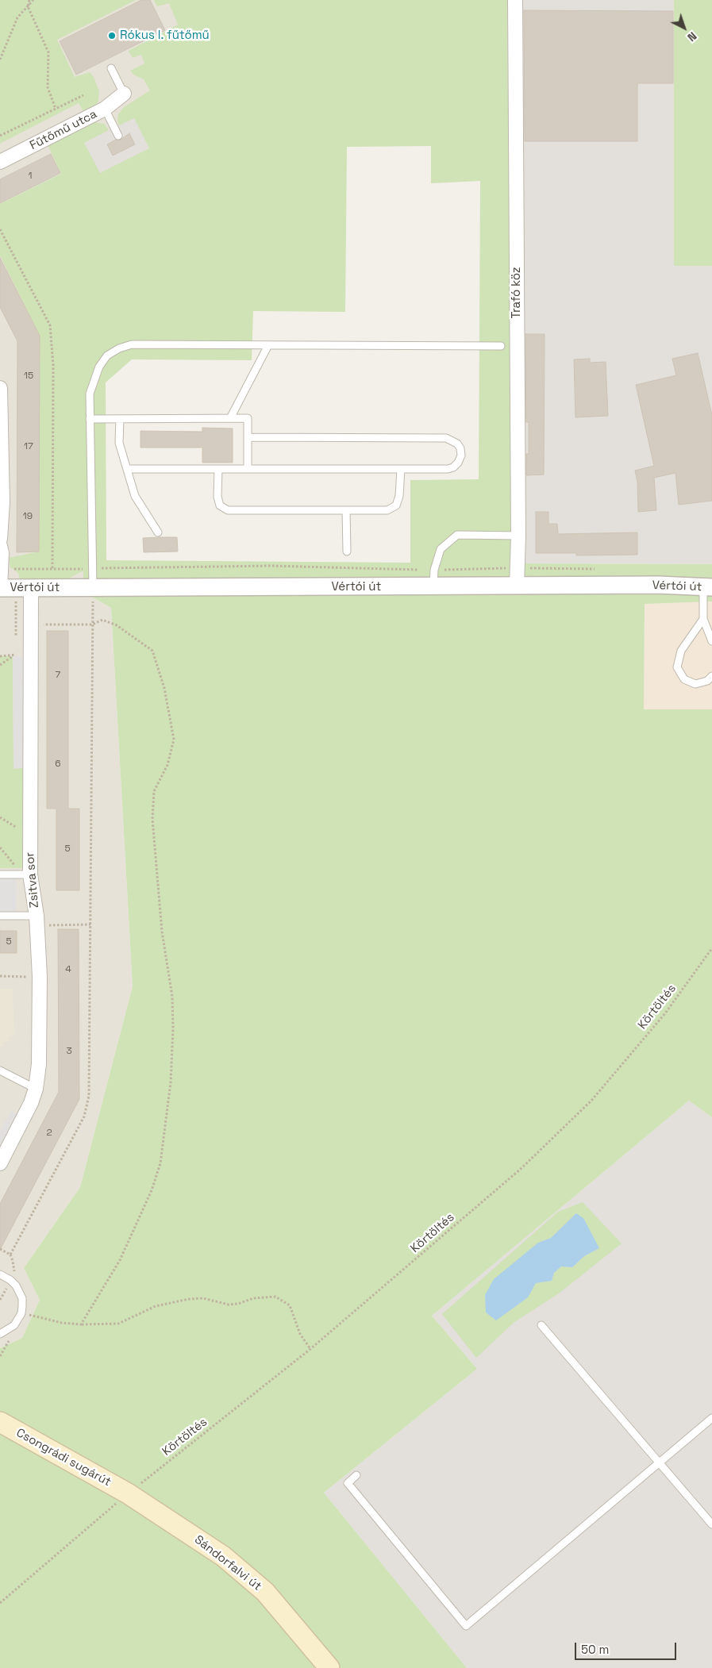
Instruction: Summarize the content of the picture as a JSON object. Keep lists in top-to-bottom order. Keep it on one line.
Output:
{"streets":{"main road":["Csongrádi sugárút","Sándorfalvi út"],"street":["Fűtőmű utca","Trafó köz","Vértói út","Zsitva sor"],"path":["Körtöltés"]},"crossings":[["Trafó köz","Vértói út"],["Vértói út","Zsitva sor"],["Körtöltés","Csongrádi sugárút"],["Körtöltés","Sándorfalvi út"],["Csongrádi sugárút","Sándorfalvi út"]],"places":["Rókus I. fűtőmű"],"house_numbers":["1","15","17","19","7","6","5","5","4","3","2"],"scale_bar":"50 m","north":"bottom right"}
